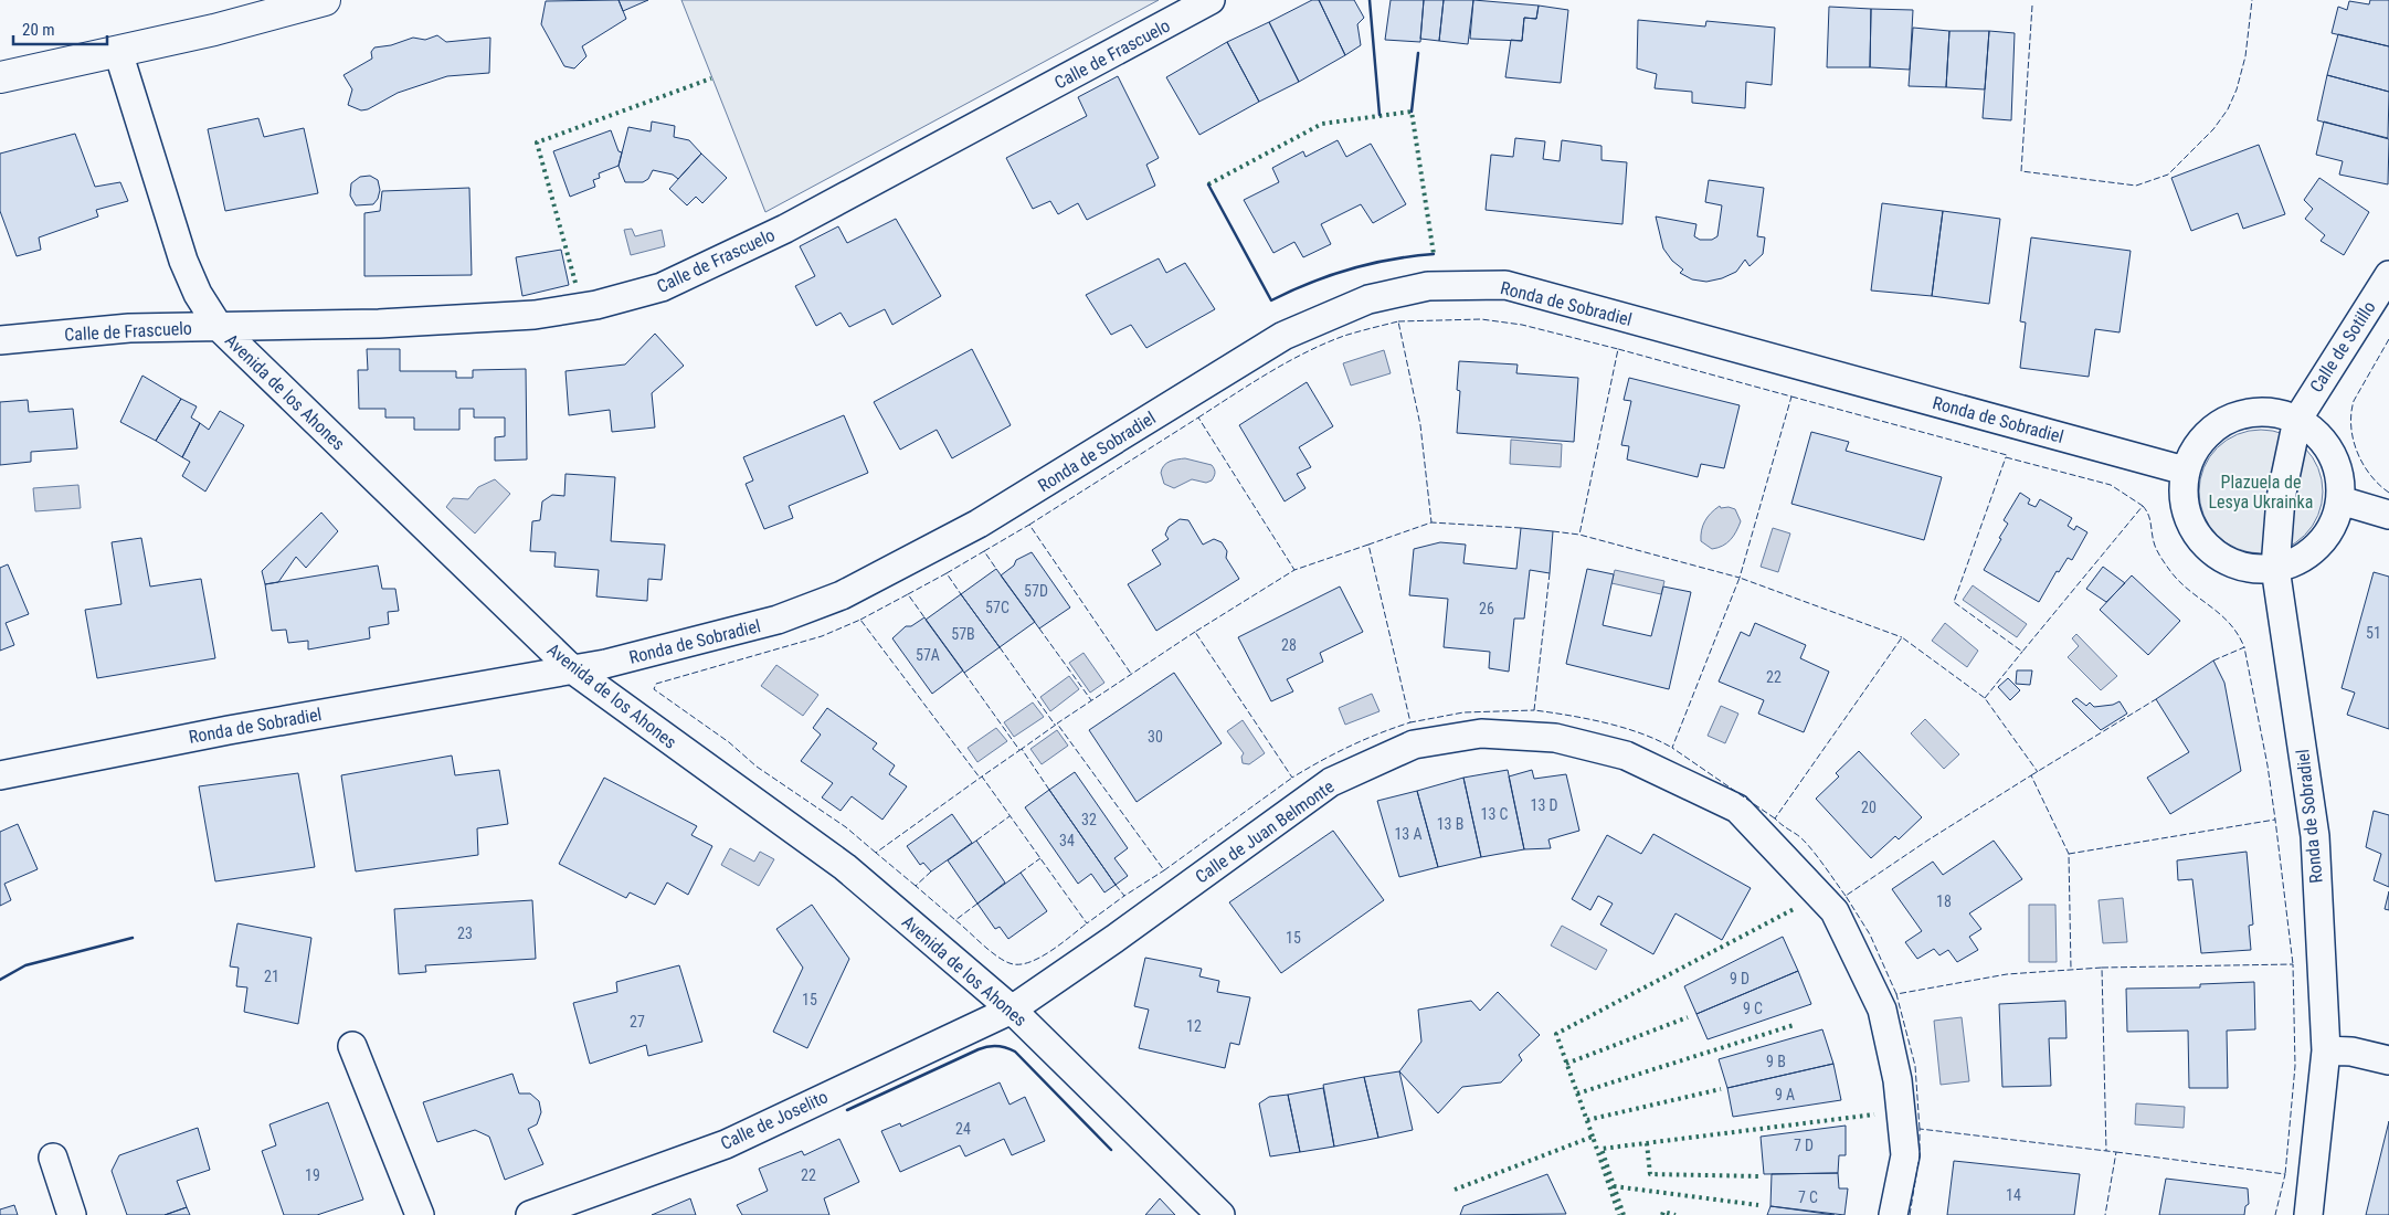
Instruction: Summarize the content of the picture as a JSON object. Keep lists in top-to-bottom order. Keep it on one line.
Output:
{"streets":{"street":["Calle de Frascuelo","Ronda de Sobradiel","Calle de Sotillo","Avenida de los Ahones","Calle de Juan Belmonte","Calle de Joselito"]},"crossings":[["Calle de Frascuelo","Avenida de los Ahones"],["Ronda de Sobradiel","Calle de Sotillo"],["Ronda de Sobradiel","Avenida de los Ahones"],["Avenida de los Ahones","Calle de Juan Belmonte"],["Avenida de los Ahones","Calle de Joselito"],["Calle de Juan Belmonte","Calle de Joselito"]],"parks":["Plazuela de Lesya Ukrainka"],"house_numbers":["57D","57C","26","51","57B","28","57A","22","30","13 D","20","13 C","32","13 B","13 A","34","18","23","15","21","9 D","15","9 C","27","12","9 B","9 A","24","7 D","19","22","14","7 C"],"scale_bar":"20 m"}
